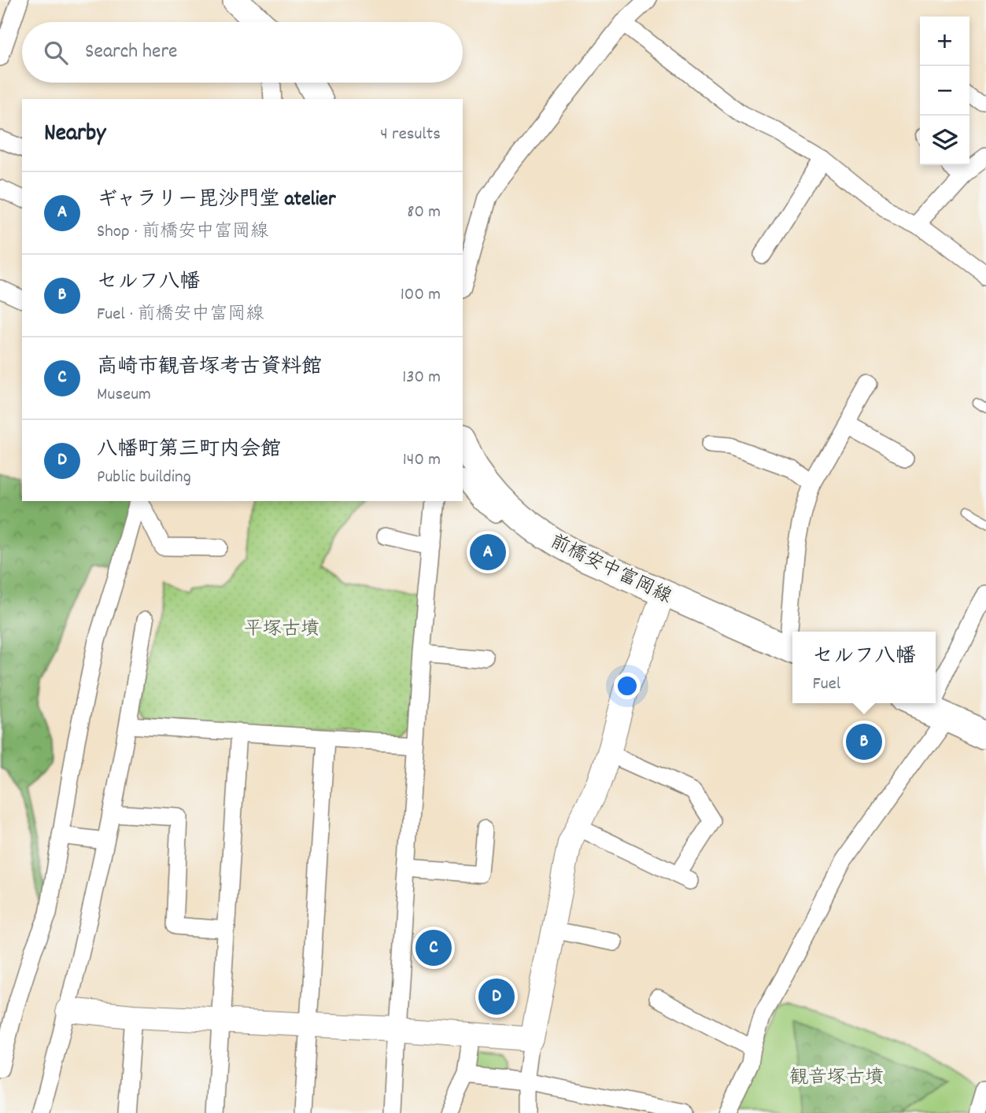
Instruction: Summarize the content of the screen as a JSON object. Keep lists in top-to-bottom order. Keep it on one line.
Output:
{"streets":{"main road":["前橋安中富岡線"]},"parks":["平塚古墳","観音塚古墳"],"page":{"map_buttons":["+","−"],"search":"Search here","heading":["Nearby","4 results"],"list":[{"mark":"A","name":"ギャラリー毘沙門堂 atelier","note":"Shop · 前橋安中富岡線","value":"80 m"},{"mark":"B","name":"セルフ八幡","note":"Fuel · 前橋安中富岡線","value":"100 m"},{"mark":"C","name":"高崎市観音塚考古資料館","note":"Museum","value":"130 m"},{"mark":"D","name":"八幡町第三町内会館","note":"Public building","value":"140 m"}],"pins":["A","B","C","D"],"popup":["セルフ八幡","Fuel"]}}
